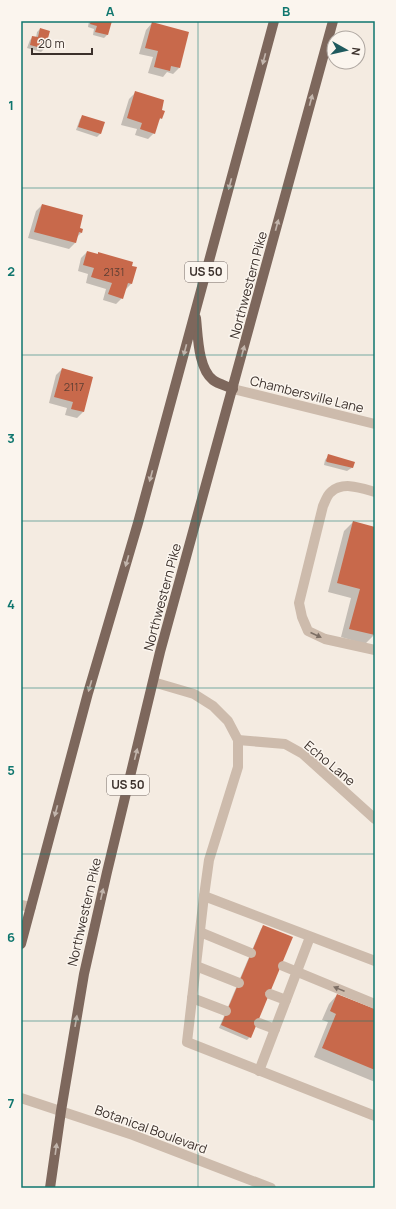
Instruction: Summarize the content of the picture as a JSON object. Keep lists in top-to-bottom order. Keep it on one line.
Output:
{"streets":{"main road":["US 50","Northwestern Pike"],"street":["Chambersville Lane","Echo Lane","Botanical Boulevard"]},"crossings":[["Northwestern Pike","Chambersville Lane"],["Northwestern Pike","Botanical Boulevard"]],"house_numbers":["2131","2117"],"scale_bar":"20 m","north":"right","grid":{"columns":["A","B"],"rows":["1","2","3","4","5","6","7"]}}
